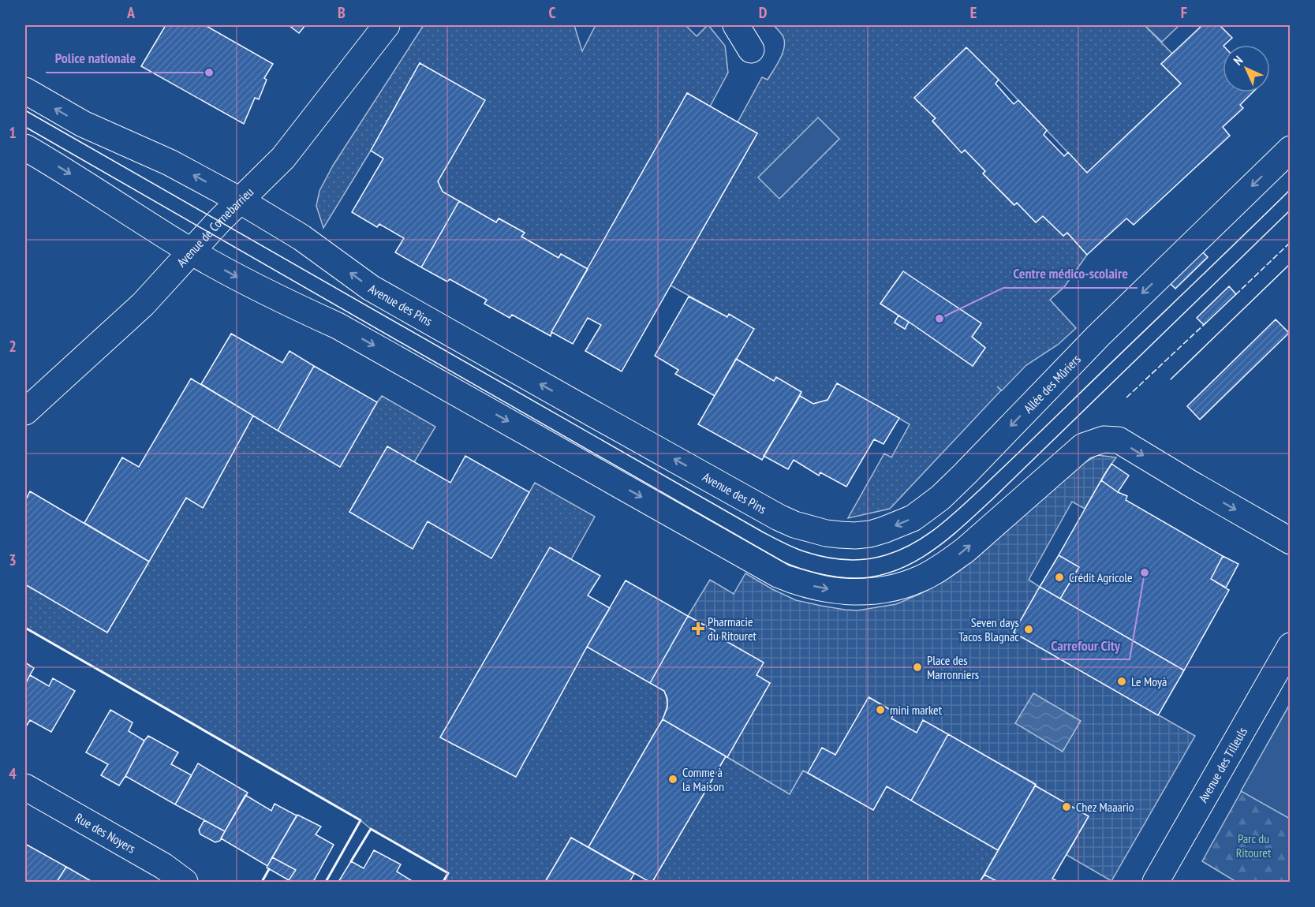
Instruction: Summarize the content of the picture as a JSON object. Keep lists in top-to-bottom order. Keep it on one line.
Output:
{"streets":{"street":["Avenue de Cornebarrieu","Avenue des Pins","Allée des Mûriers","Avenue des Tilleuls","Rue des Noyers"]},"crossings":[["Avenue de Cornebarrieu","Avenue des Pins"],["Avenue des Pins","Allée des Mûriers"]],"one_way":["Avenue des Pins","Allée des Mûriers"],"parks":["Parc du Ritouret"],"places":{"other":["Police nationale","Centre médico-scolaire","Carrefour City","Crédit Agricole","Seven days Tacos Blagnac","Place des Marronniers","Le Moyà","mini market","Comme à la Maison","Chez Maaario"],"health":["Pharmacie du Ritouret"]},"north":"top left","grid":{"columns":["A","B","C","D","E","F"],"rows":["1","2","3","4"]}}
